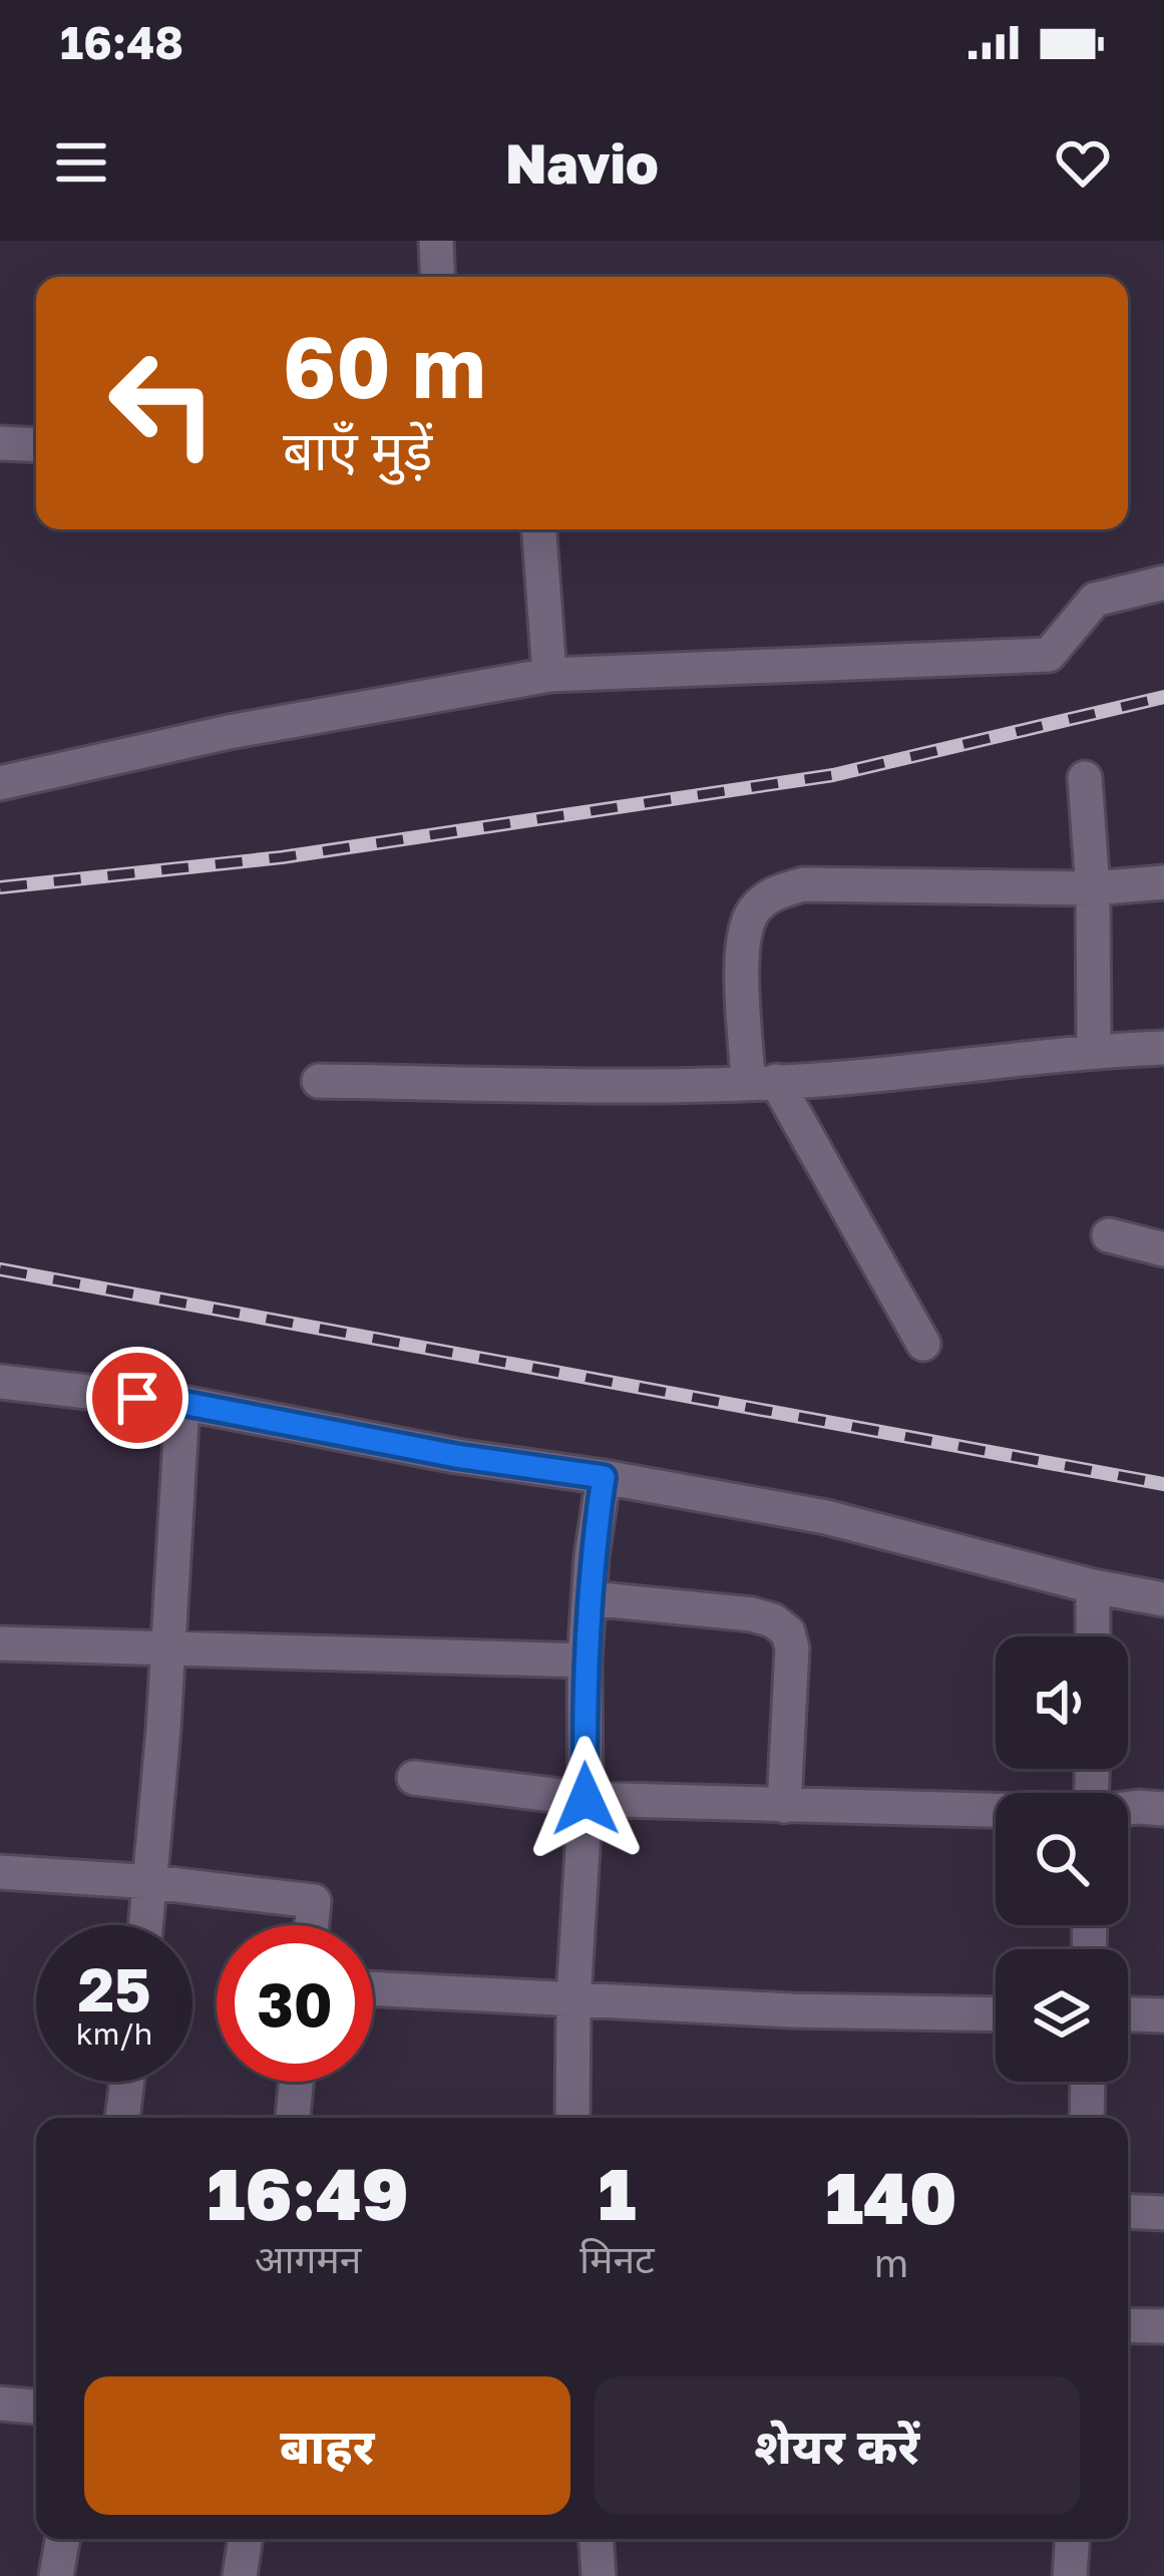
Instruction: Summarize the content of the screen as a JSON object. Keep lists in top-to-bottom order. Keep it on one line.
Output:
{"page":{"status":"16:48","header":"Navio","turn":["60 m","बाएँ मुड़ें"],"speed":"25 km/h","limit":"30","eta":["16:49","आगमन","1","मिनट","140","m"],"buttons":["बाहर","शेयर करें"]}}
